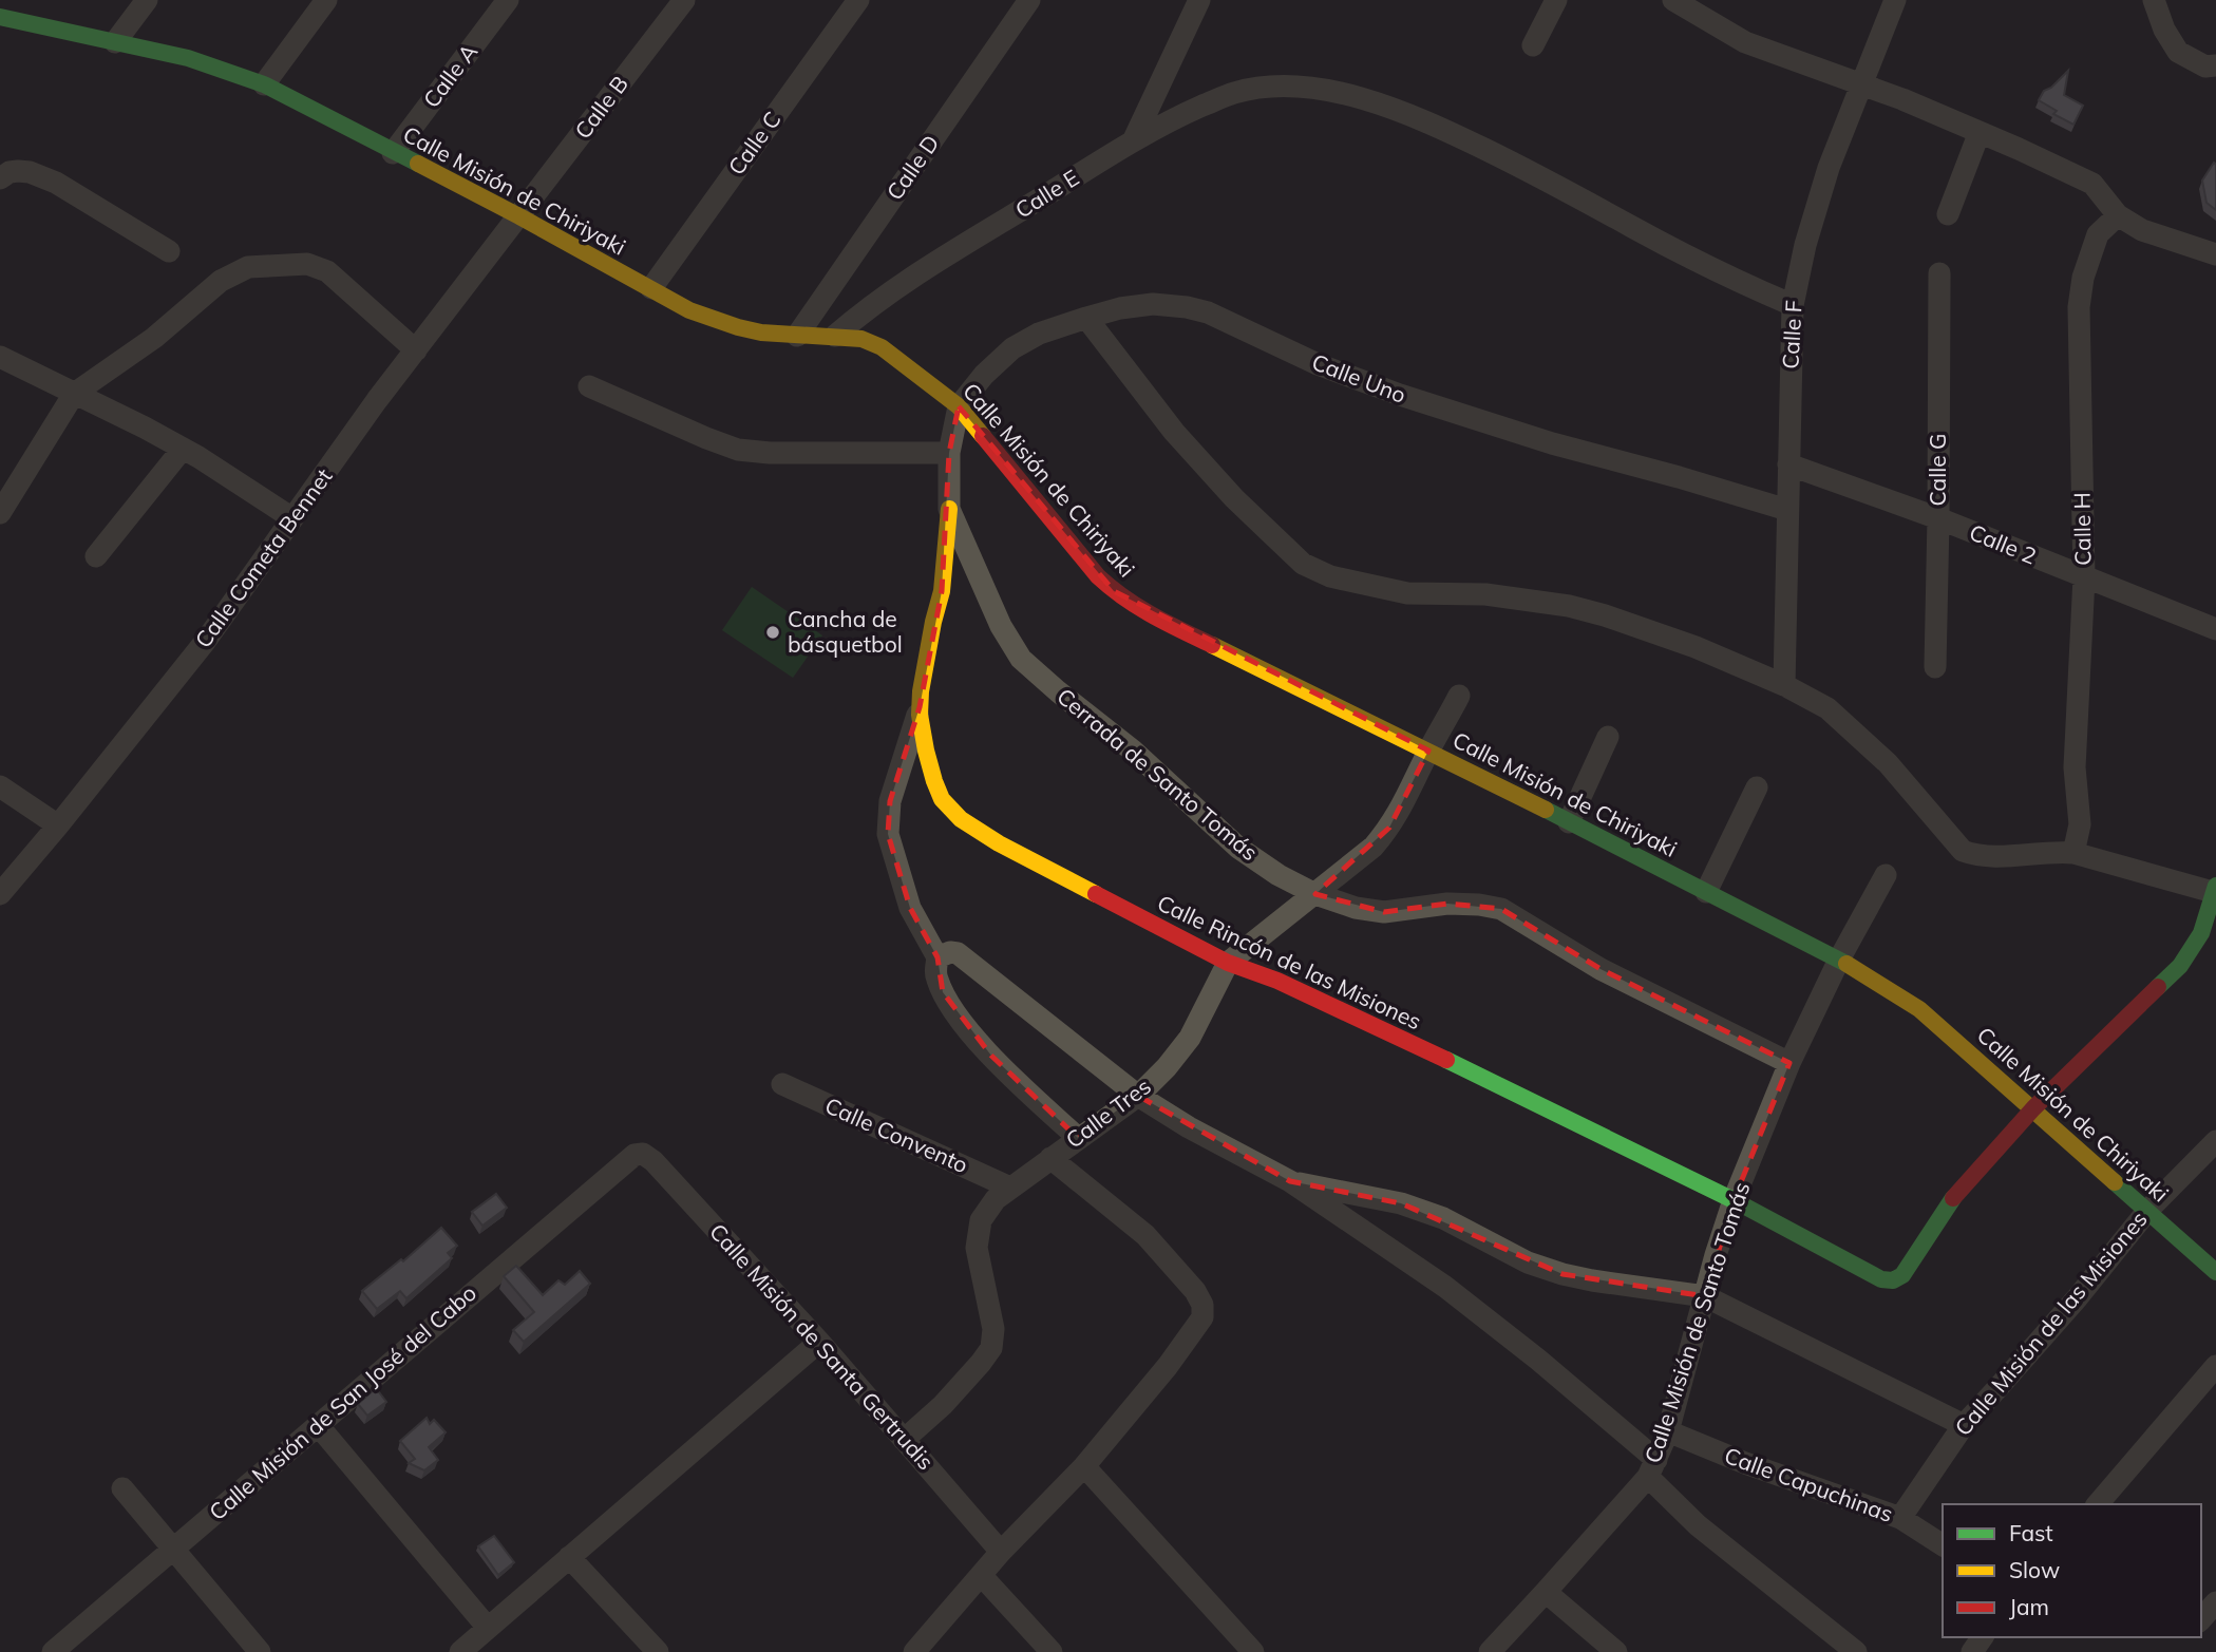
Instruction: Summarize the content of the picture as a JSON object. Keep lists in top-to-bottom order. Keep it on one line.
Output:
{"streets":{"street":["Calle A","Calle B","Calle C","Calle D","Calle Misión de Chiriyaki","Calle E","Calle F","Calle Uno","Calle G","Calle H","Calle 2","Calle Cometa Bennet","Cerrada de Santo Tomás","Calle Rincón de las Misiones","Calle Tres","Calle Convento","Calle Misión de Santo Tomás","Calle Misión de las Misiones","Calle Misión de Santa Gertrudis","Calle Misión de San José del Cabo","Calle Capuchinas"]},"crossings":[["Calle A","Calle Misión de Chiriyaki"],["Calle B","Calle Misión de Chiriyaki"],["Calle B","Calle Cometa Bennet"],["Calle C","Calle Misión de Chiriyaki"],["Calle D","Calle Misión de Chiriyaki"],["Calle Misión de Chiriyaki","Calle E"],["Calle Misión de Chiriyaki","Calle Uno"],["Calle Misión de Chiriyaki","Calle Cometa Bennet"],["Calle Misión de Chiriyaki","Cerrada de Santo Tomás"],["Calle Misión de Chiriyaki","Calle Rincón de las Misiones"],["Calle Misión de Chiriyaki","Calle Tres"],["Calle Misión de Chiriyaki","Calle Misión de Santo Tomás"],["Calle Misión de Chiriyaki","Calle Misión de las Misiones"],["Calle E","Calle F"],["Calle F","Calle Uno"],["Calle F","Calle 2"],["Calle Uno","Cerrada de Santo Tomás"],["Calle G","Calle 2"],["Calle H","Calle 2"],["Cerrada de Santo Tomás","Calle Rincón de las Misiones"],["Cerrada de Santo Tomás","Calle Tres"],["Cerrada de Santo Tomás","Calle Misión de Santo Tomás"],["Calle Rincón de las Misiones","Calle Tres"],["Calle Rincón de las Misiones","Calle Misión de Santo Tomás"],["Calle Tres","Calle Convento"],["Calle Tres","Calle Misión de Santa Gertrudis"],["Calle Misión de Santo Tomás","Calle Capuchinas"],["Calle Misión de las Misiones","Calle Capuchinas"],["Calle Misión de Santa Gertrudis","Calle Misión de San José del Cabo"]],"places":["Cancha de básquetbol"],"legend":["Fast","Slow","Jam"]}
